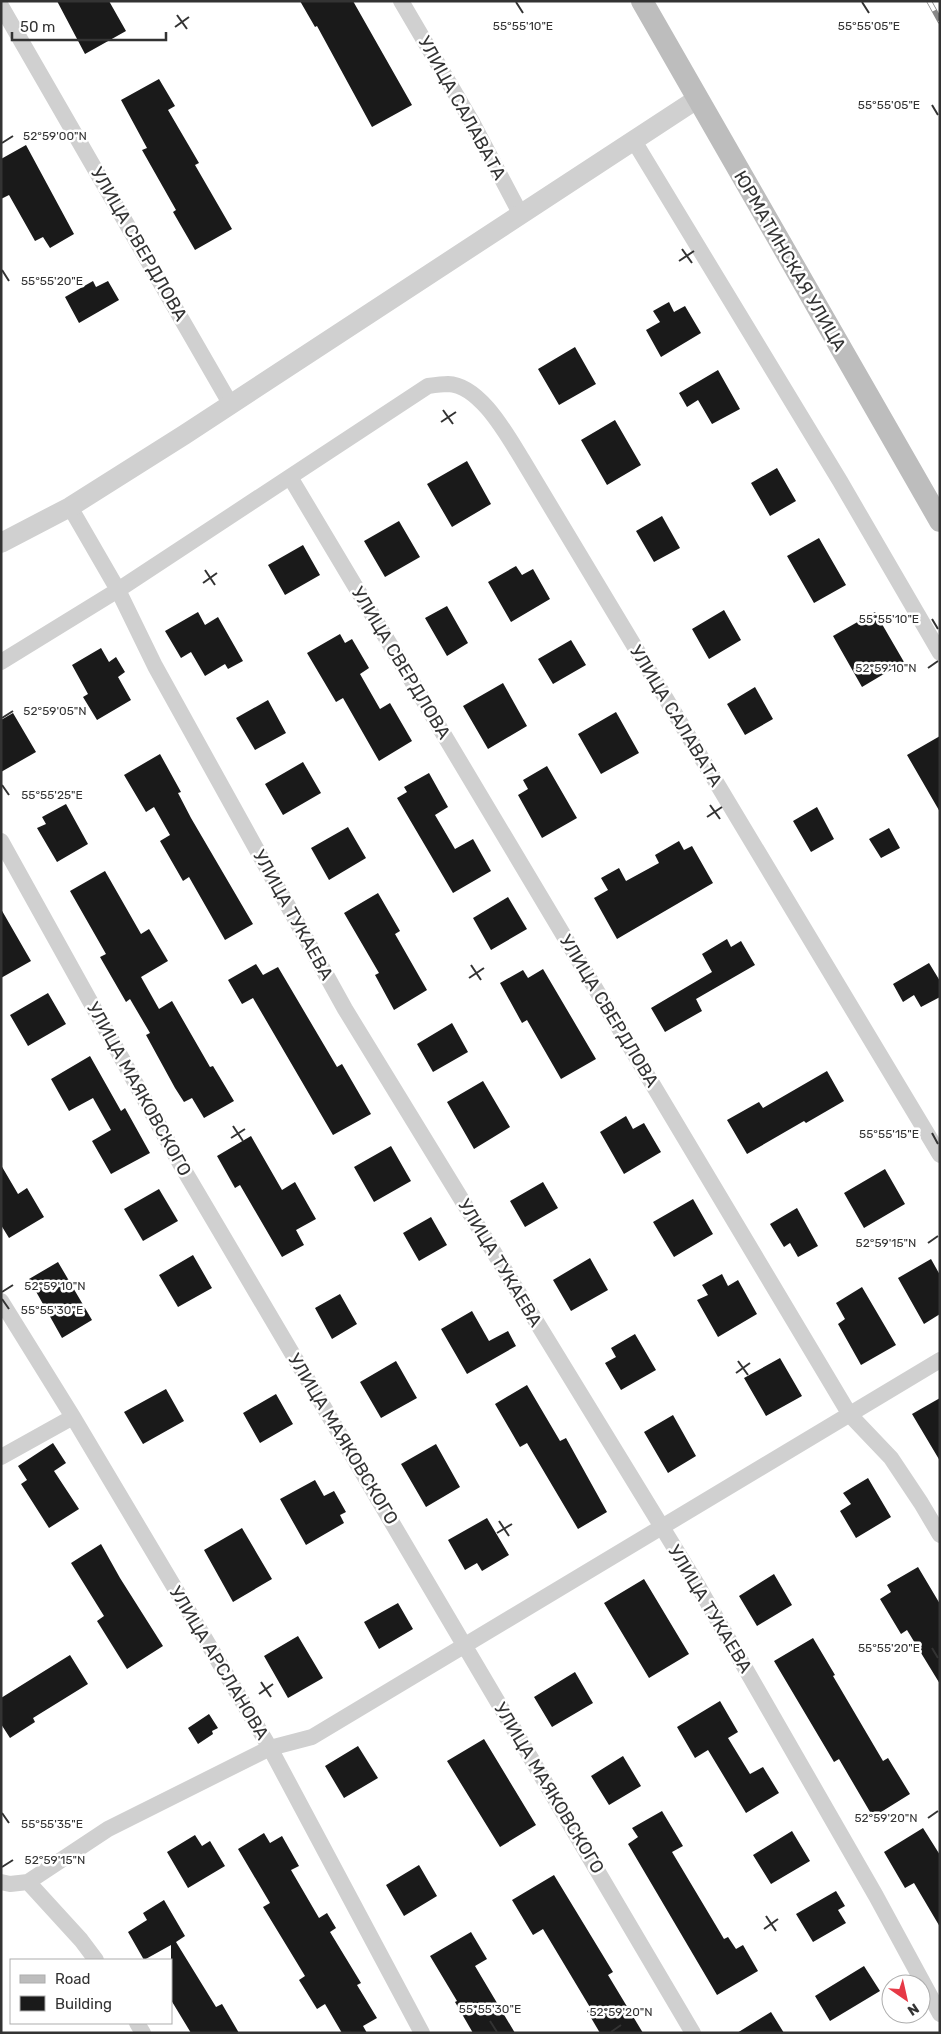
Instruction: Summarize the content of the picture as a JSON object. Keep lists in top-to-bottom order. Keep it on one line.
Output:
{"streets":{"main road":["ЮРМАТИНСКАЯ УЛИЦА"],"street":["УЛИЦА САЛАВАТА","УЛИЦА СВЕРДЛОВА","УЛИЦА ТУКАЕВА","УЛИЦА МАЯКОВСКОГО","УЛИЦА АРСЛАНОВА"]},"crossings":[["УЛИЦА САЛАВАТА","УЛИЦА СВЕРДЛОВА"]],"legend":["Road","Building"],"scale_bar":"50 m","north":"bottom right","coordinates":["55°55'10\"E","55°55'05\"E","52°59'00\"N","55°55'20\"E","52°59'10\"N","52°59'05\"N","55°55'25\"E","55°55'15\"E","52°59'15\"N","55°55'30\"E","52°59'20\"N","55°55'35\"E"]}
